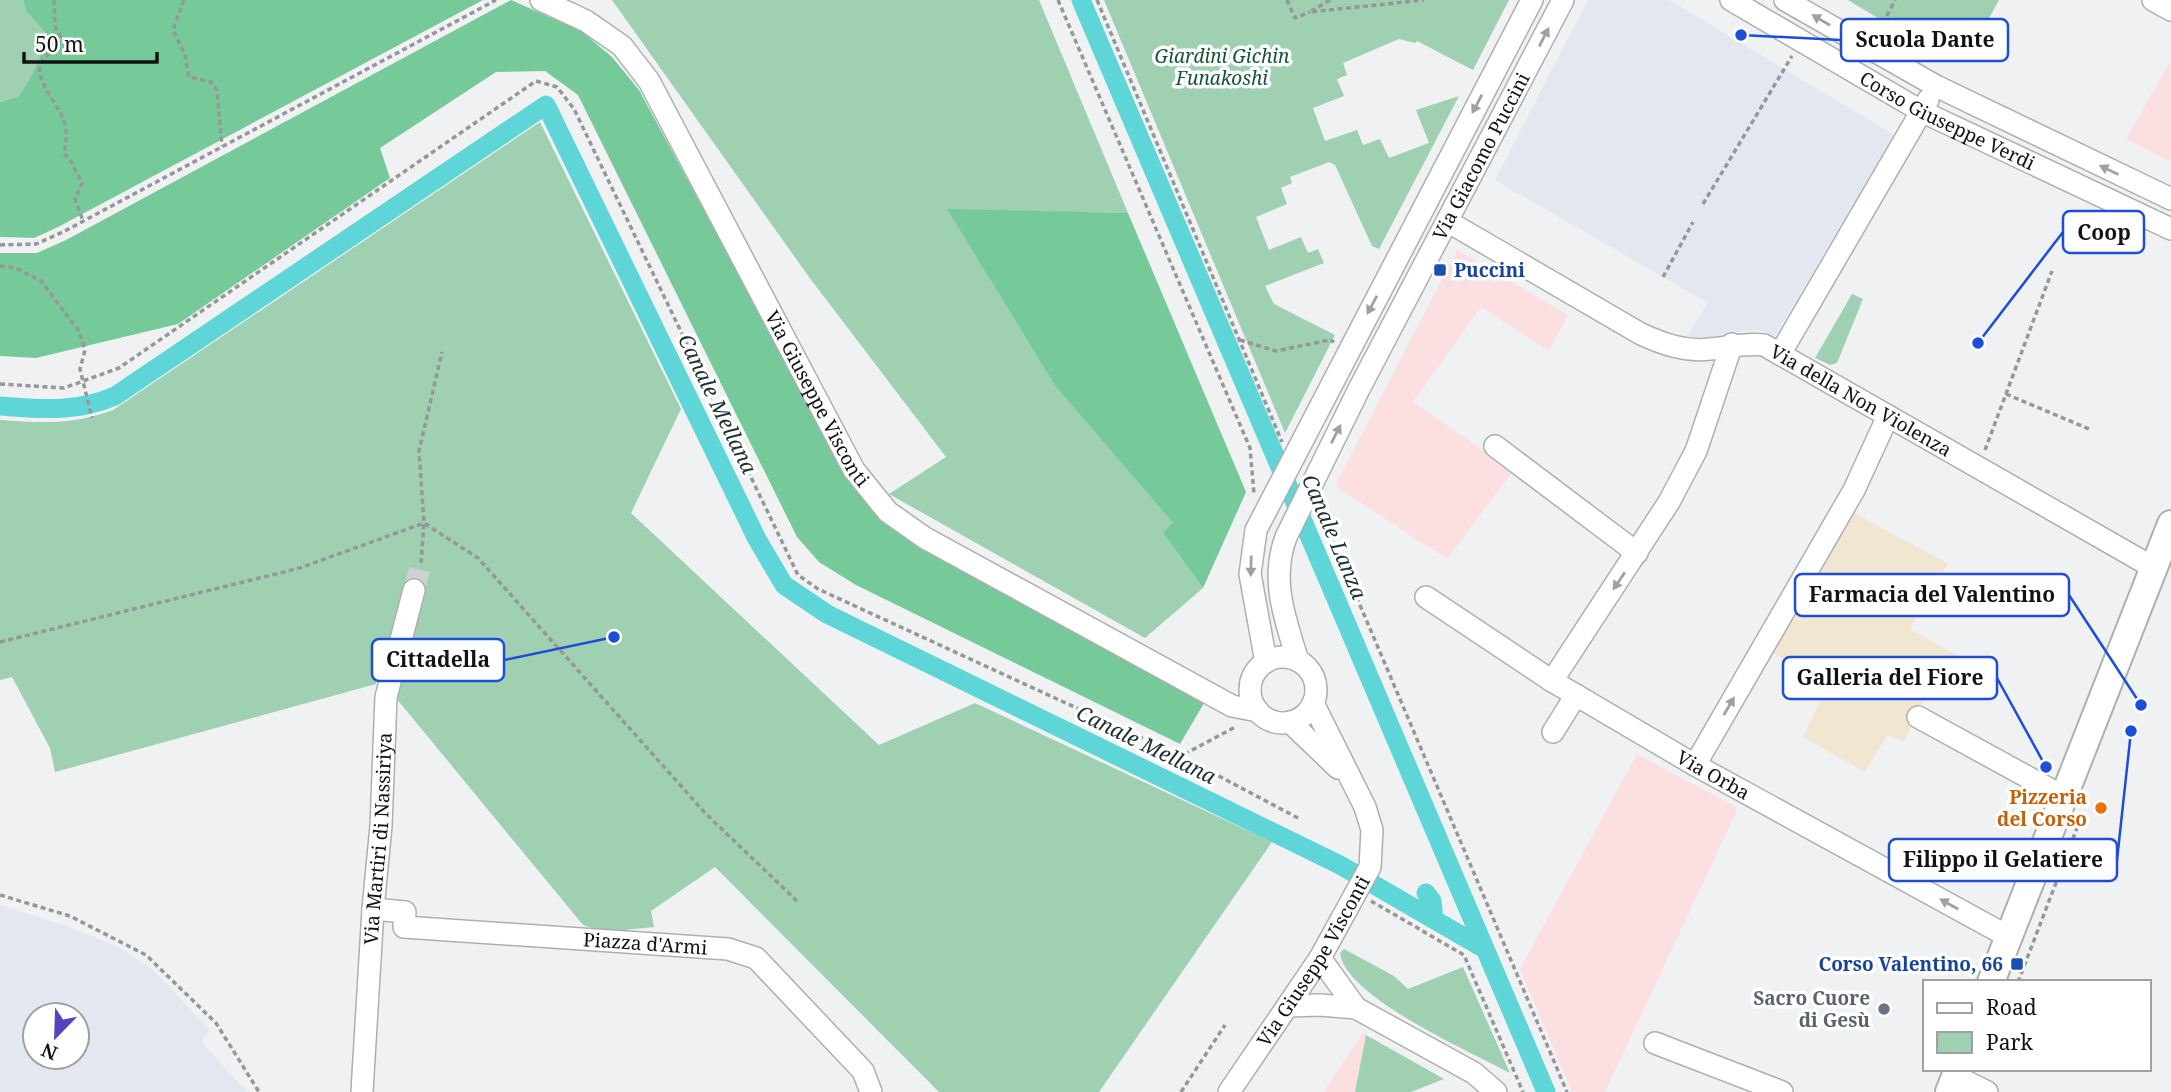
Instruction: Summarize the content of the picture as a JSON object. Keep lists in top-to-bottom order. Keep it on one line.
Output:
{"streets":{"street":["Corso Giuseppe Verdi","Via Giacomo Puccini","Via Giuseppe Visconti","Via della Non Violenza","Via Orba","Via Martiri di Nassiriya","Piazza d'Armi"]},"crossings":[["Via Giacomo Puccini","Via Giuseppe Visconti"],["Via Giacomo Puccini","Via della Non Violenza"],["Via Martiri di Nassiriya","Piazza d'Armi"]],"water":["Canale Mellana","Canale Lanza"],"parks":["Giardini Gichin Funakoshi"],"places":{"other":["Scuola Dante","Coop","Cittadella","Farmacia del Valentino","Filippo il Gelatiere","Galleria del Fiore","Pizzeria del Corso","Sacro Cuore di Gesù"],"transit":["Puccini","Corso Valentino, 66"]},"legend":["Road","Park"],"scale_bar":"50 m","north":"bottom left"}
